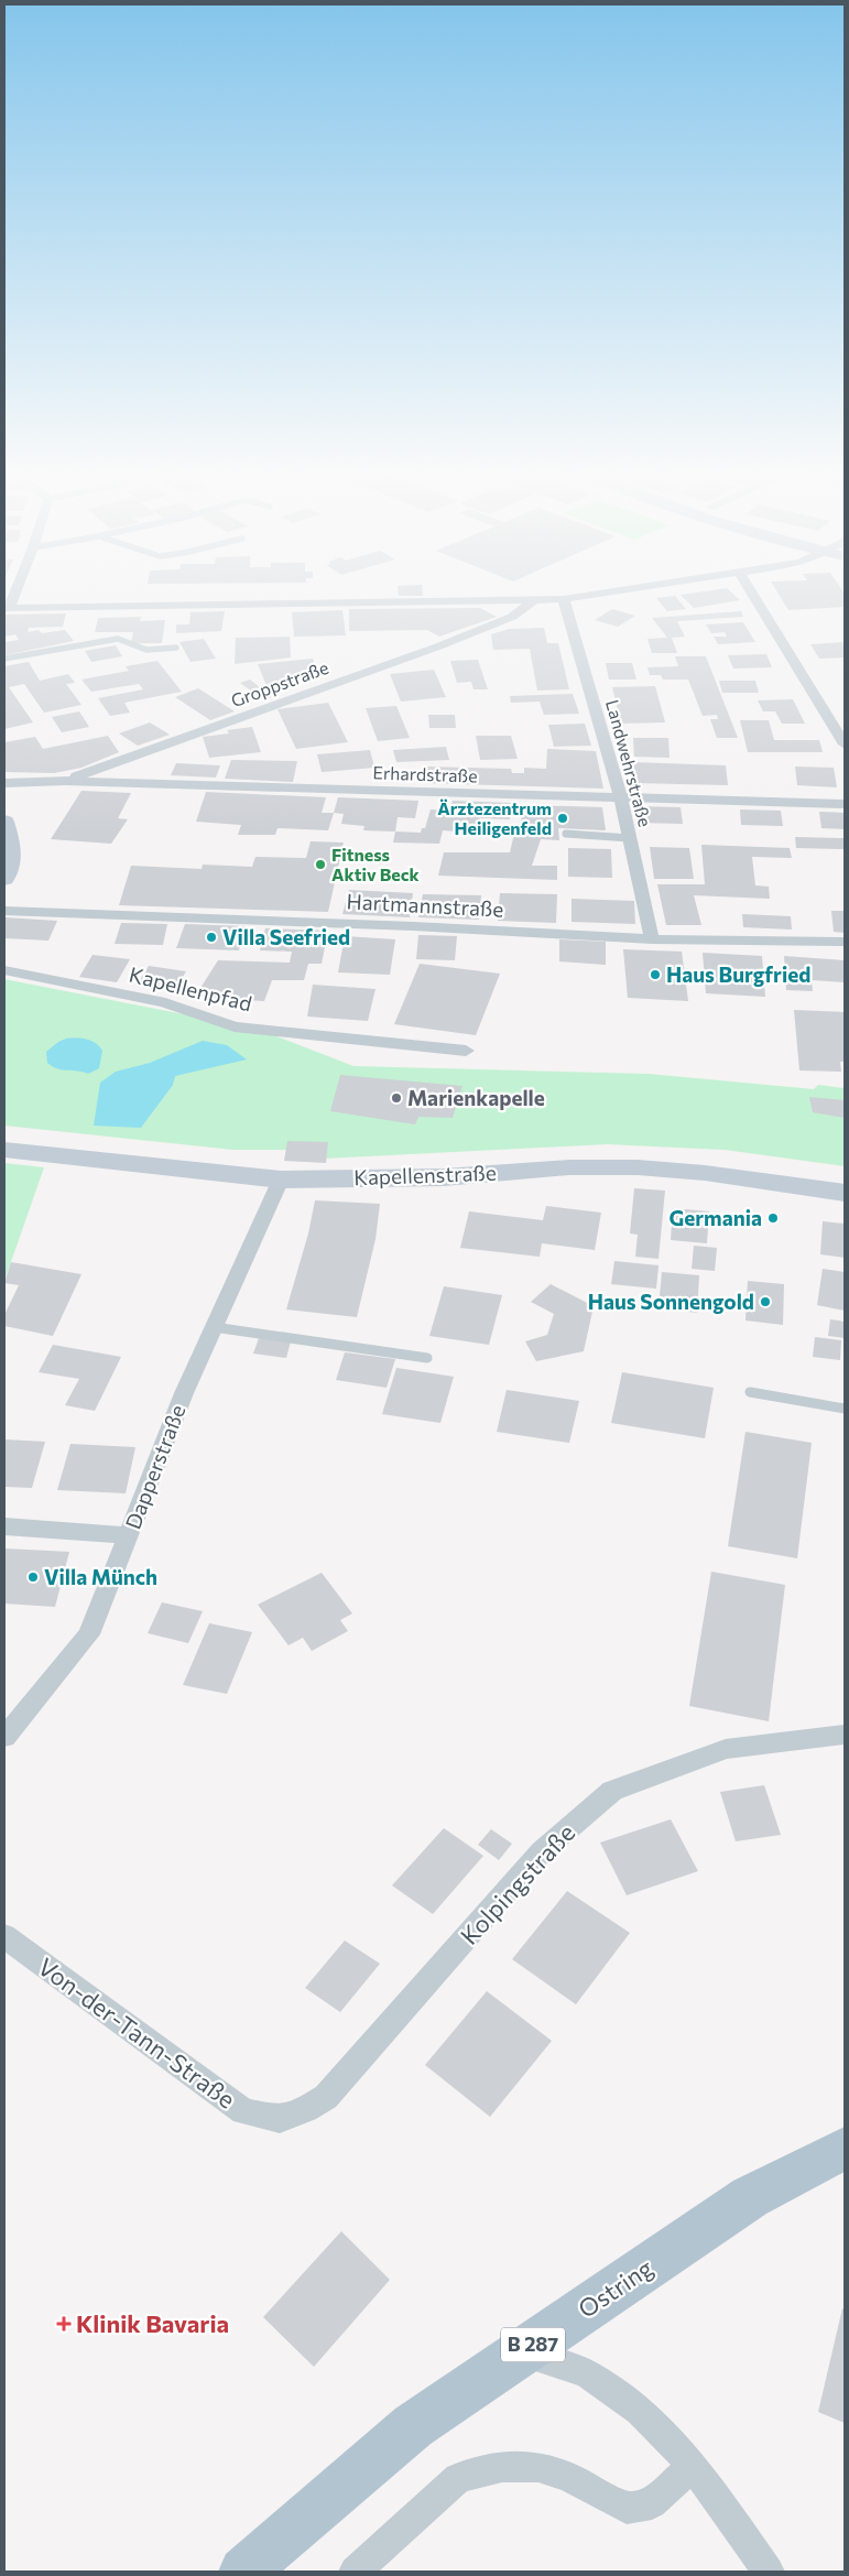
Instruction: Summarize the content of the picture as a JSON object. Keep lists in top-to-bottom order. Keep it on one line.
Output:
{"streets":{"main road":["Ostring","B 287"],"street":["Groppstraße","Landwehrstraße","Erhardstraße","Hartmannstraße","Kapellenpfad","Kapellenstraße","Dapperstraße","Kolpingstraße","Von-der-Tann-Straße"]},"crossings":[["Groppstraße","Erhardstraße"],["Landwehrstraße","Erhardstraße"],["Landwehrstraße","Hartmannstraße"],["Kapellenstraße","Dapperstraße"],["Kolpingstraße","Von-der-Tann-Straße"]],"places":{"other":["Ärztezentrum Heiligenfeld","Fitness Aktiv Beck","Villa Seefried","Haus Burgfried","Marienkapelle","Germania","Haus Sonnengold","Villa Münch"],"health":["Klinik Bavaria"]}}
